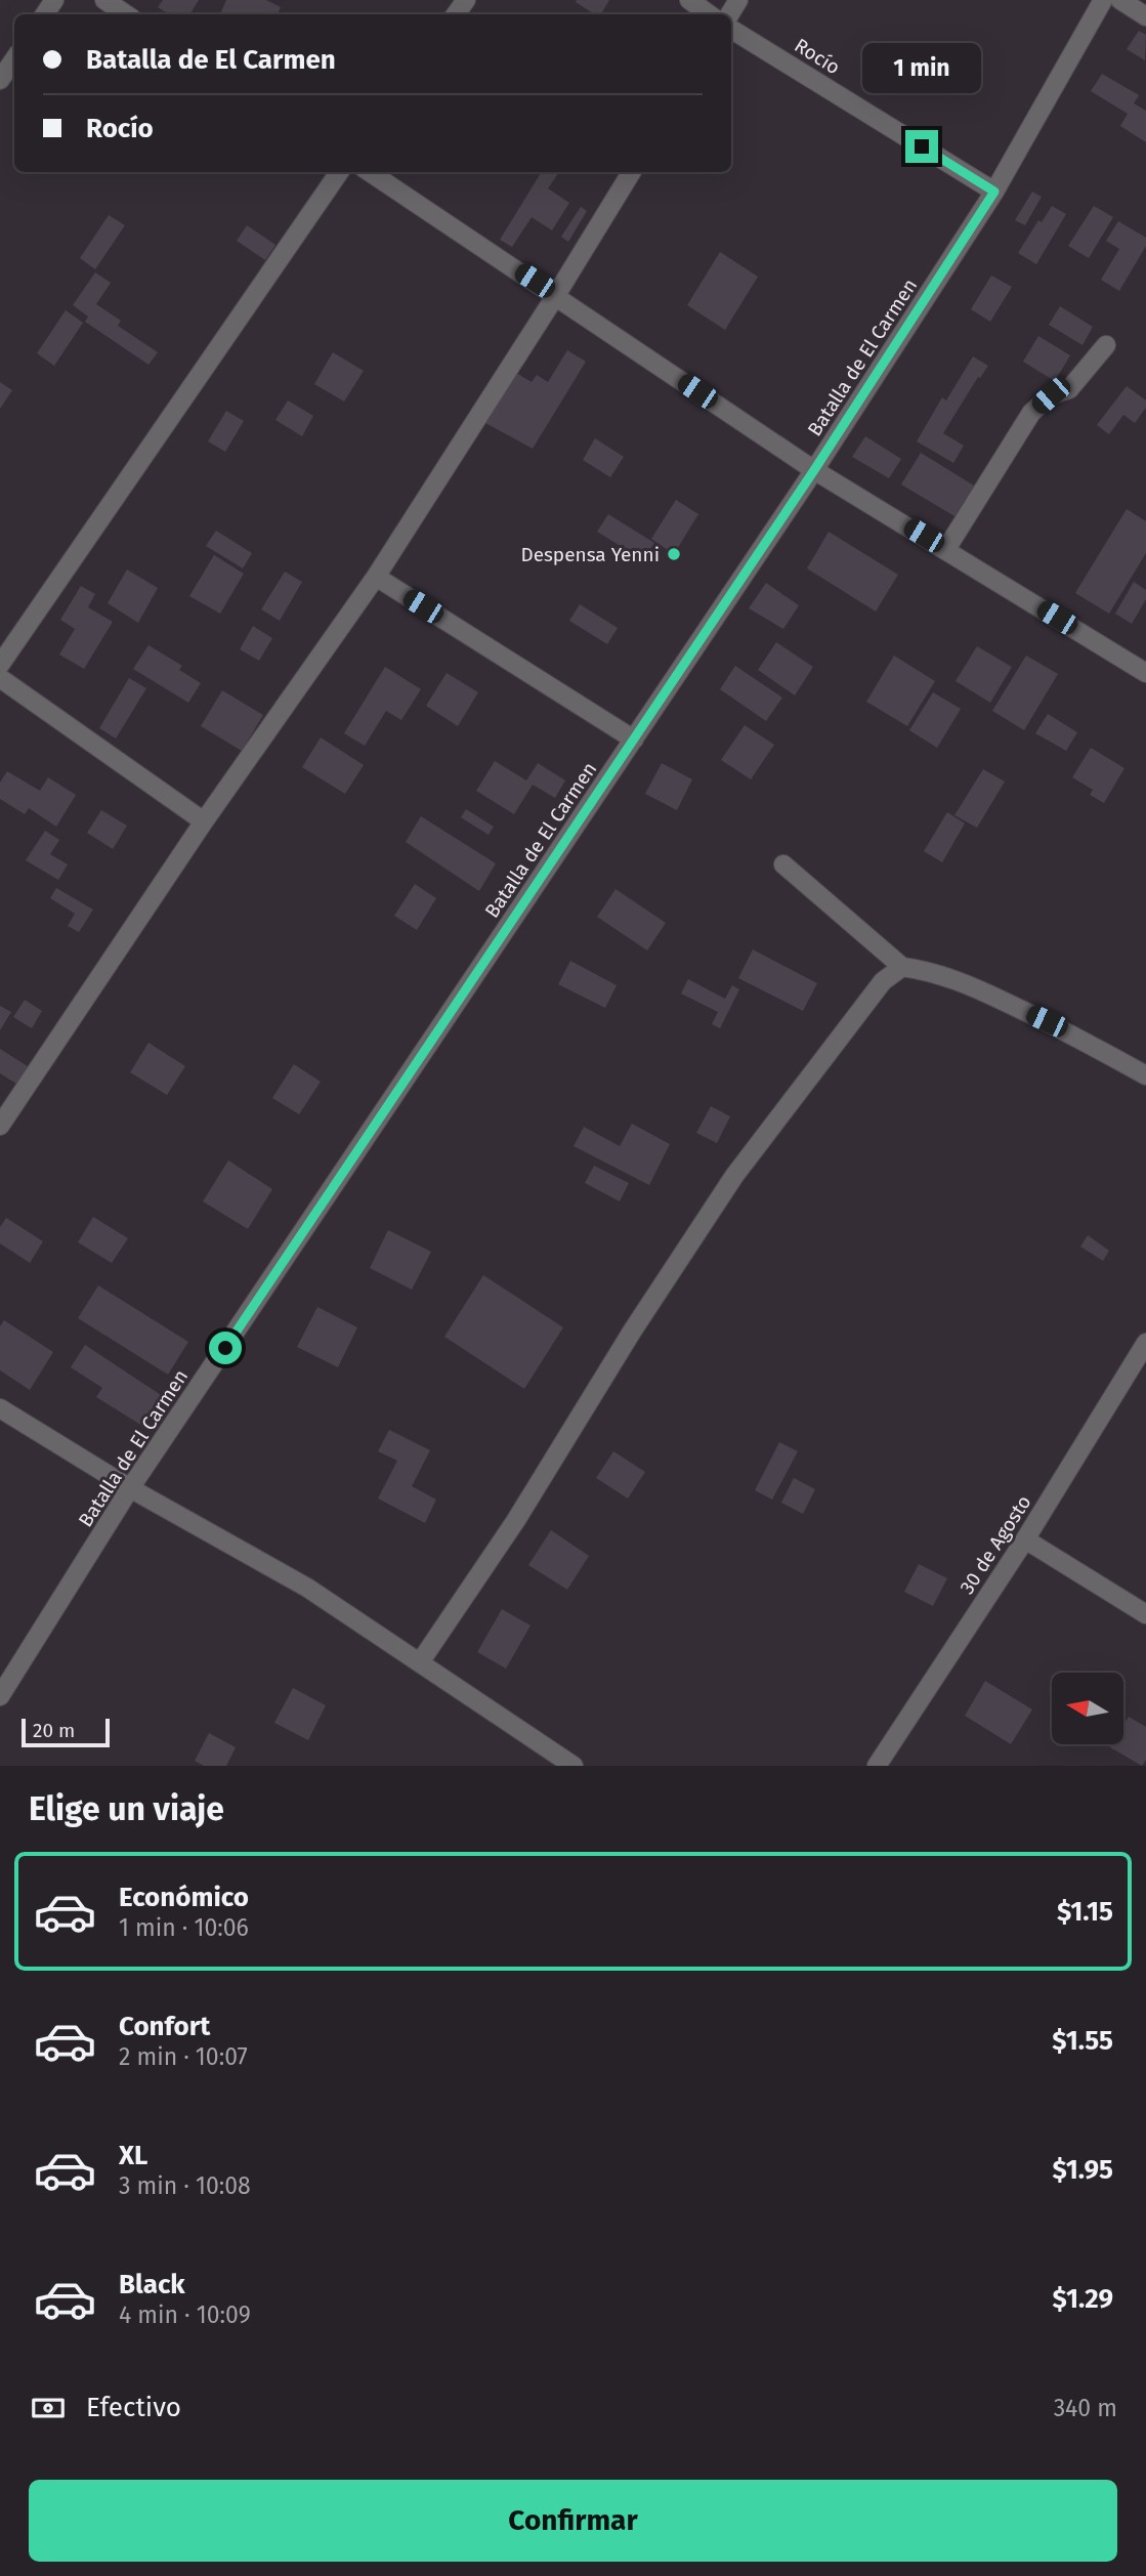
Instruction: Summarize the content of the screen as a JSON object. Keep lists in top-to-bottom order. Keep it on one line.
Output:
{"streets":{"street":["Rocío","Batalla de El Carmen","30 de Agosto"]},"crossings":[["Rocío","Batalla de El Carmen"]],"places":["Despensa Yenni"],"scale_bar":"20 m","north":"left","page":{"banner":["Batalla de El Carmen","Rocío"],"bubble":"1 min","scale":"20 m","heading":"Elige un viaje","list":[{"name":"Económico","note":"1 min · 10:06","value":"$1.15"},{"name":"Confort","note":"2 min · 10:07","value":"$1.55"},{"name":"XL","note":"3 min · 10:08","value":"$1.95"},{"name":"Black","note":"4 min · 10:09","value":"$1.29"}],"pay":["Efectivo","340 m"],"buttons":"Confirmar"}}
